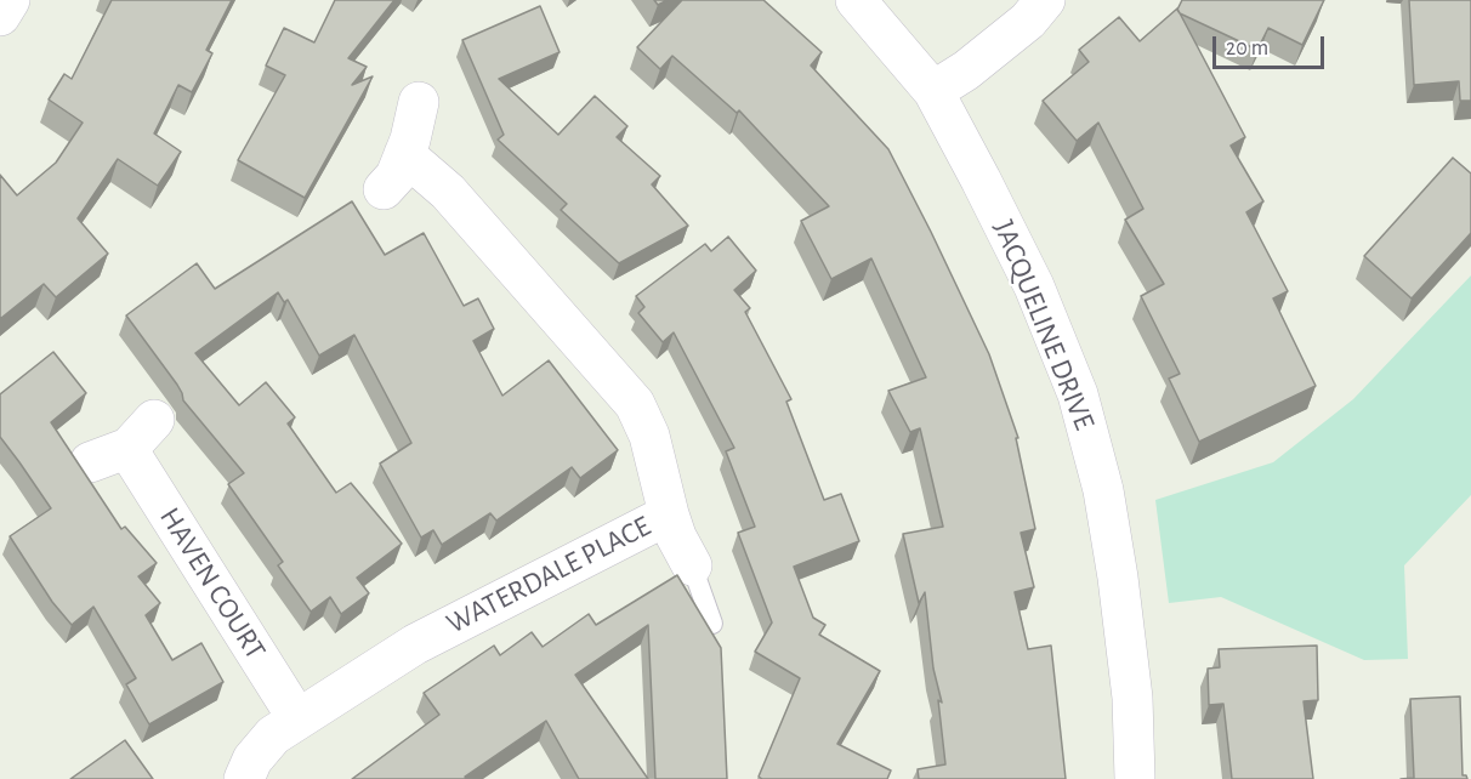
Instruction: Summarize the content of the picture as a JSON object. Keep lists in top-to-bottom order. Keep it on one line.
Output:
{"streets":{"street":["JACQUELINE DRIVE","WATERDALE PLACE","HAVEN COURT"]},"crossings":[["WATERDALE PLACE","HAVEN COURT"]],"scale_bar":"20 m"}
